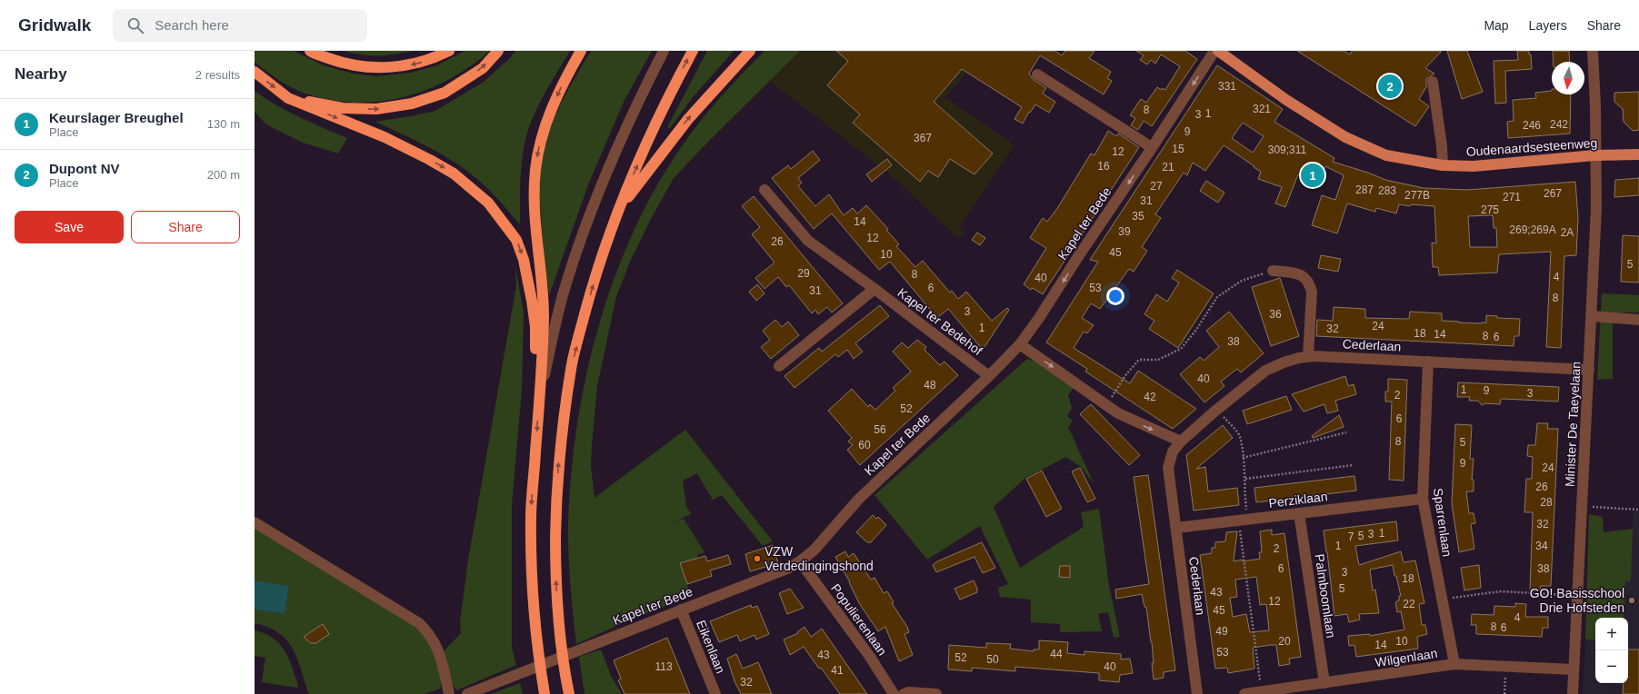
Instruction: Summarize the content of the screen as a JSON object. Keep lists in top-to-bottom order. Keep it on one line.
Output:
{"streets":{"main road":["Oudenaardsesteenweg"],"street":["Kapel ter Bede","Kapel ter Bedehof","Cederlaan","Minister De Taeyelaan","Perziklaan","Sparrenlaan","Palmboomlaan","Populierenlaan","Eikenlaan","Wilgenlaan"]},"crossings":[["Oudenaardsesteenweg","Minister De Taeyelaan"],["Kapel ter Bede","Kapel ter Bedehof"],["Kapel ter Bede","Populierenlaan"],["Kapel ter Bede","Eikenlaan"],["Cederlaan","Minister De Taeyelaan"],["Cederlaan","Perziklaan"],["Cederlaan","Sparrenlaan"],["Minister De Taeyelaan","Wilgenlaan"],["Perziklaan","Sparrenlaan"],["Perziklaan","Palmboomlaan"],["Sparrenlaan","Wilgenlaan"],["Palmboomlaan","Wilgenlaan"]],"places":["VZW Verdedingingshond","GO! Basisschool Drie Hofsteden"],"house_numbers":["331","321","8","1","3","242","246","9","367","15","309;311","12","16","21","27","287","283","267","277B","271","31","275","35","14","269;269A","39","2A","12","26","45","10","5","29","8","4","40","6","53","31","8","3","36","24","1","32","18","14","8","6","38","40","48","1","9","3","2","42","52","6","56","8","5","60","9","24","26","28","32","1","3","5","7","1","34","2","6","38","3","18","5","43","12","22","45","4","8","6","49","20","10","14","53","44","43","52","50","113","40","41","32"],"north":"bottom","page":{"header":"Gridwalk","search":"Search here","nav":["Map","Layers","Share"],"heading":["Nearby","2 results"],"pins":["2","1"],"list":[{"mark":"1","name":"Keurslager Breughel","note":"Place","value":"130 m"},{"mark":"2","name":"Dupont NV","note":"Place","value":"200 m"}],"buttons":["Save","Share"],"map_buttons":["+","−"]}}
